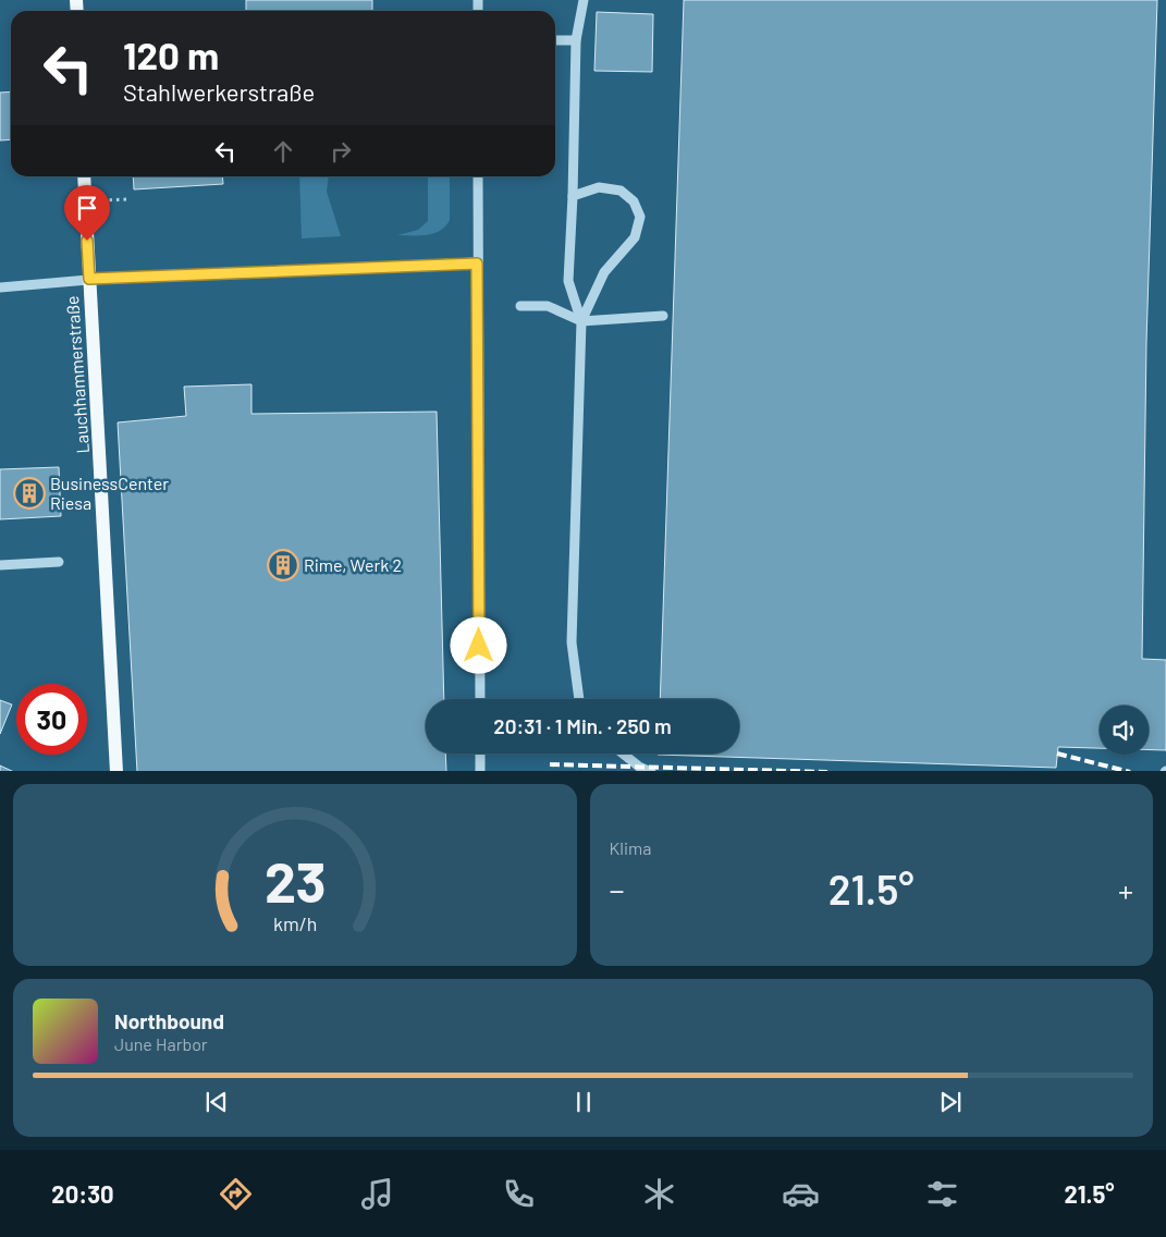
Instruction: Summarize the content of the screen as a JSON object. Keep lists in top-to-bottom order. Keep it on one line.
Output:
{"streets":{"main road":["Lauchhammerstraße"]},"places":{"building":["BusinessCenter Riesa","Rime, Werk 2"]},"page":{"turn":["120 m","Stahlwerkerstraße"],"limit":"30","trip":"20:31 · 1 Min. · 250 m","tile":"Klima","heat":["−","21.5°","+"],"song":["Northbound","June Harbor"],"tabs":["20:30","21.5°"],"gauge":["23","km/h"]}}
